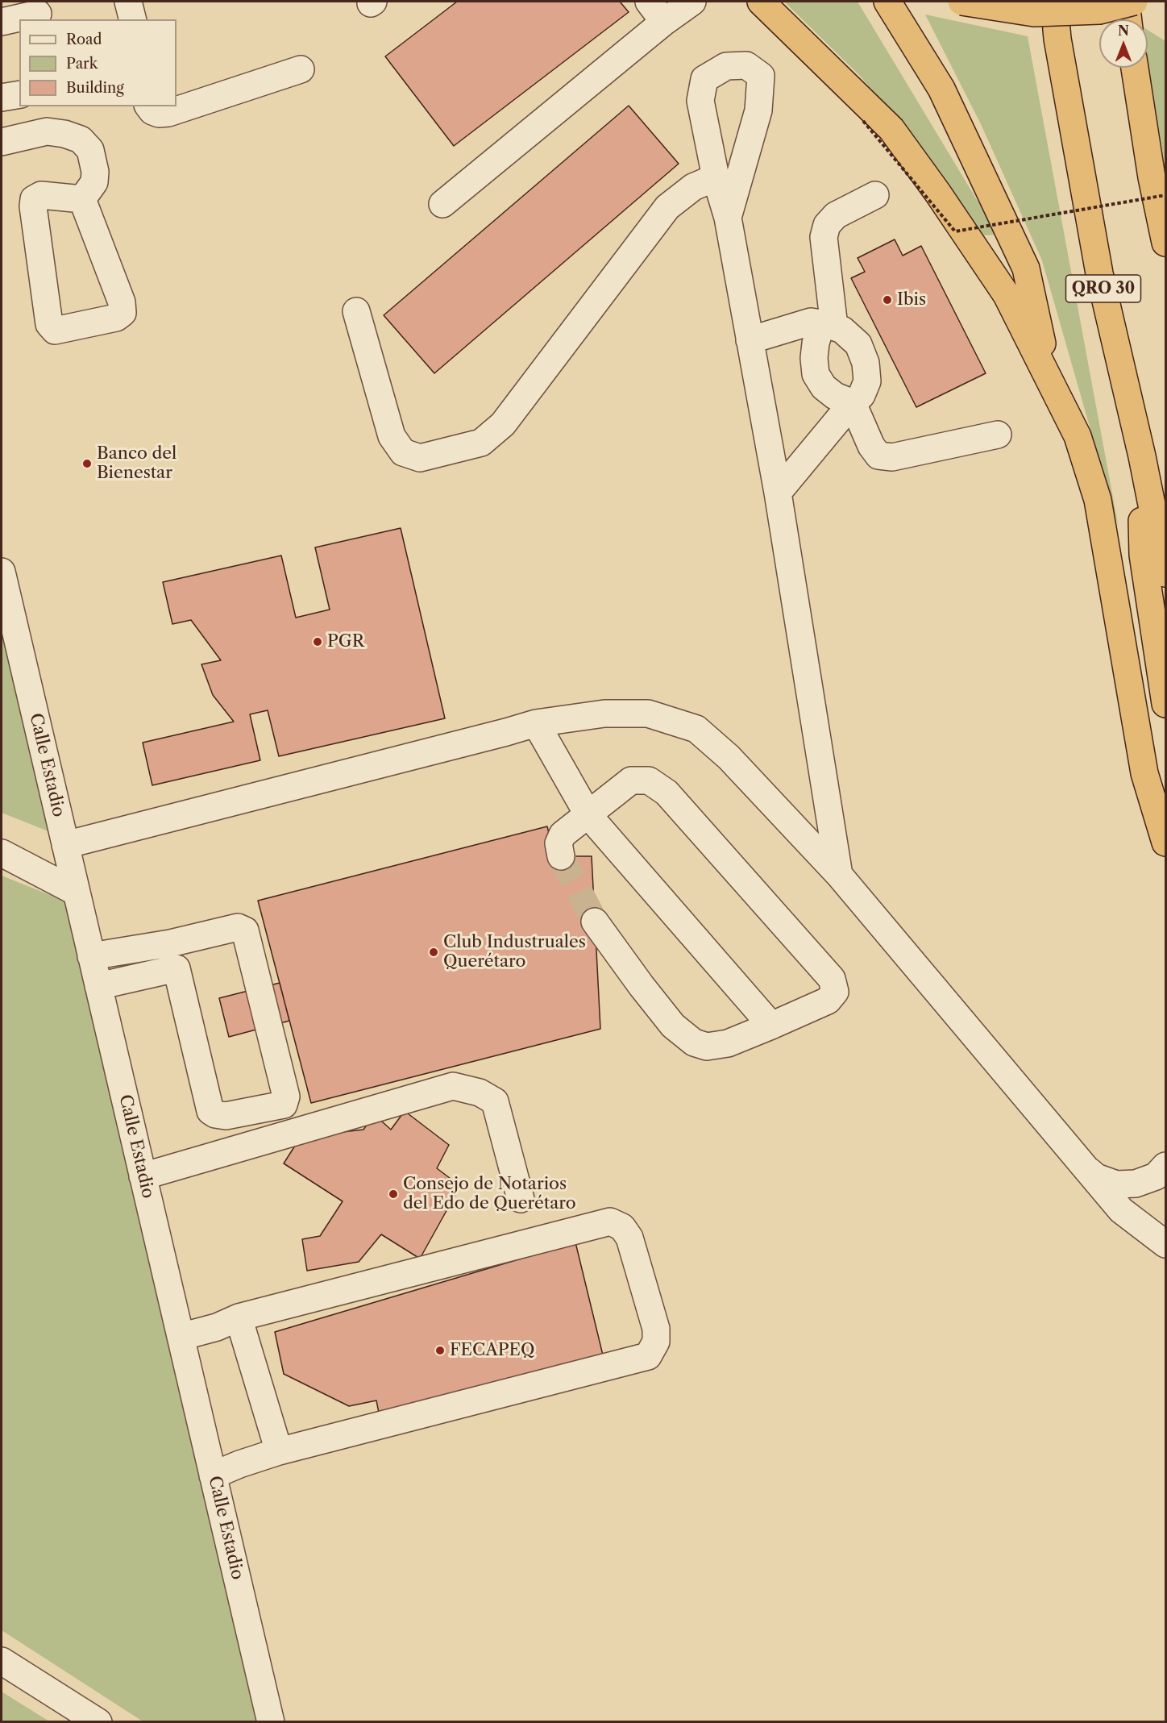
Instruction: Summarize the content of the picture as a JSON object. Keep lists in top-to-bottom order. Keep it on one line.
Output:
{"streets":{"main road":["QRO 30"],"street":["Calle Estadio"]},"places":["Ibis","Banco del Bienestar","PGR","Club Industruales Querétaro","Consejo de Notarios del Edo de Querétaro","FECAPEQ"],"legend":["Road","Park","Building"],"north":"top"}
